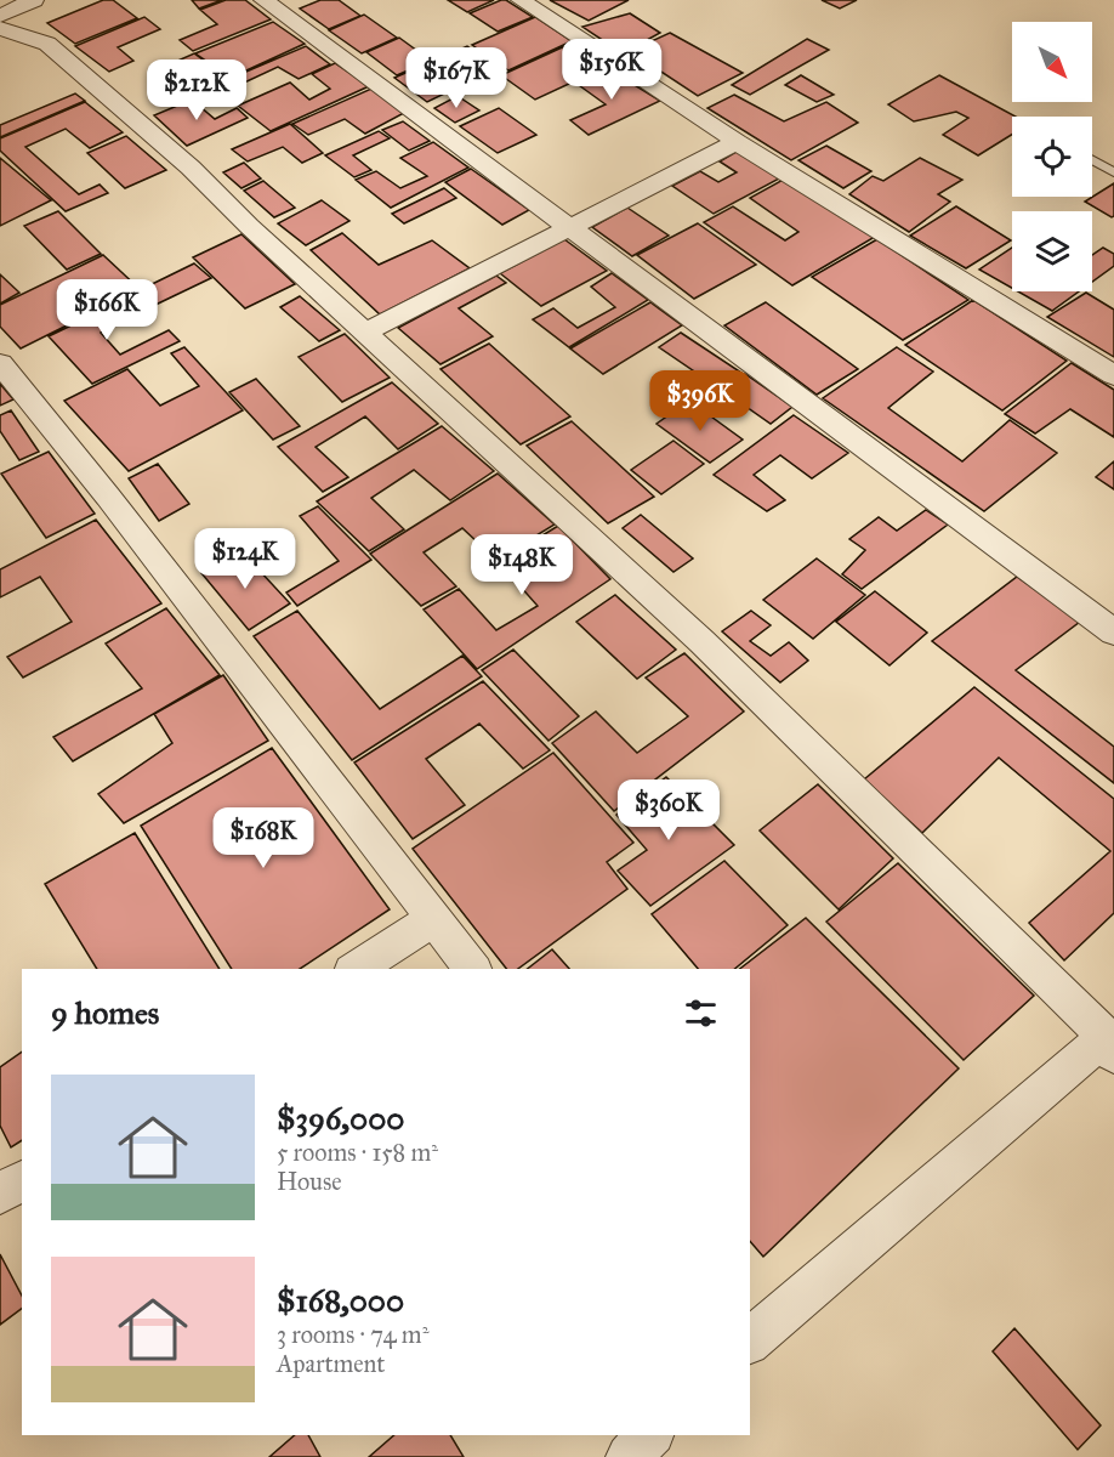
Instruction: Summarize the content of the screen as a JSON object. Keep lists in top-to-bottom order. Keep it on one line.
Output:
{"north":"bottom right","page":{"price":["$156K","$167K","$212K","$166K","$396K","$124K","$148K","$360K","$168K"],"heading":"9 homes","list":[{"name":"$396,000","note":"5 rooms · 158 m² · House"},{"name":"$168,000","note":"3 rooms · 74 m² · Apartment"}]}}
